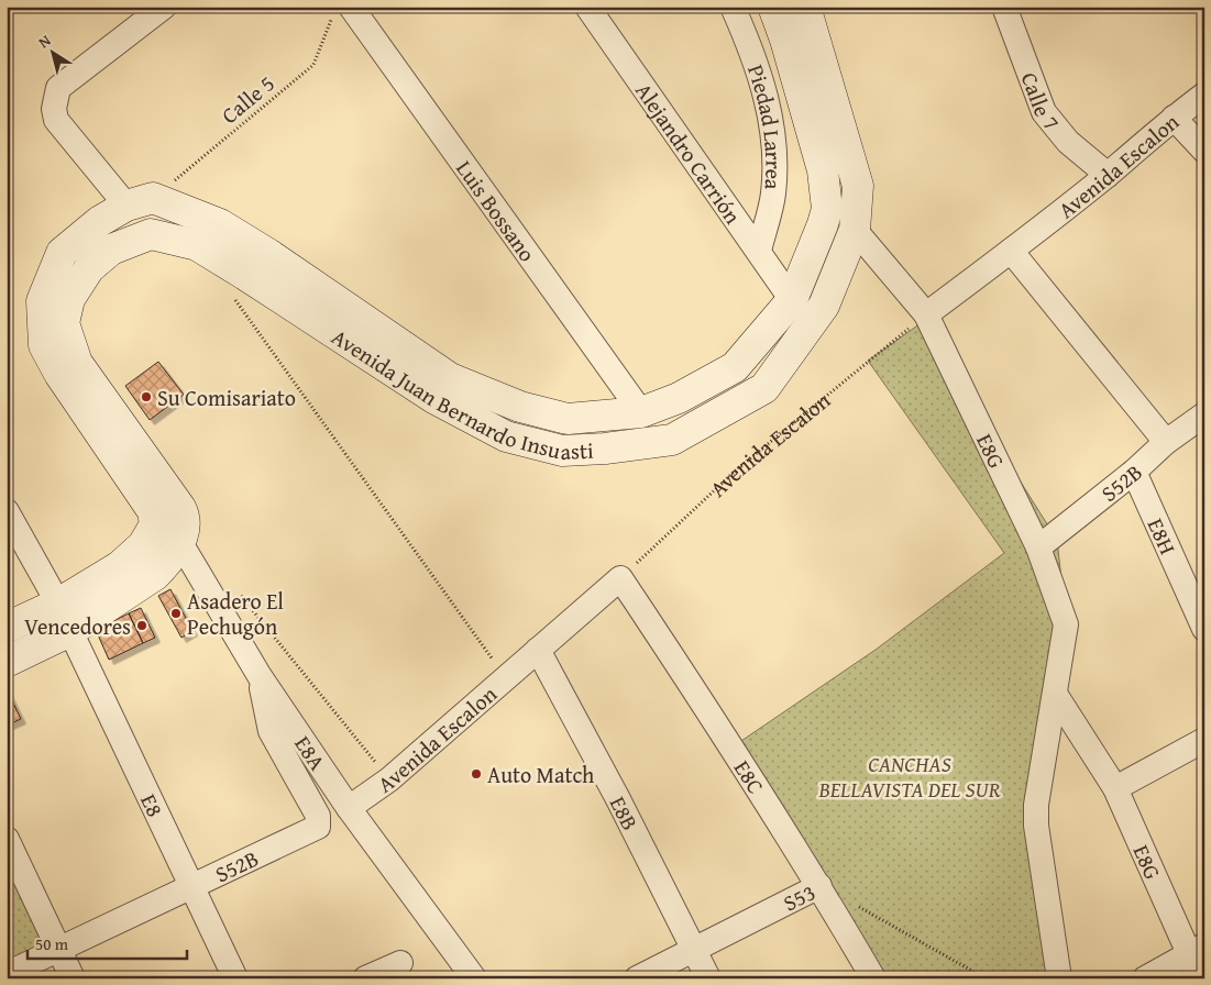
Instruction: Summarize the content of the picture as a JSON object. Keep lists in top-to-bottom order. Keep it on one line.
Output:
{"streets":{"main road":["Avenida Juan Bernardo Insuasti"],"street":["Calle 7","Piedad Larrea","Alejandro Carrión","Avenida Escalon","Luis Bossano","E8G","S52B","E8H","E8A","E8C","E8","E8B","S53"],"path":["Calle 5"]},"crossings":[["Calle 5","Luis Bossano"],["Calle 5","Avenida Juan Bernardo Insuasti"],["Calle 7","Avenida Escalon"],["Piedad Larrea","Alejandro Carrión"],["Alejandro Carrión","Avenida Juan Bernardo Insuasti"],["Avenida Escalon","E8G"],["Avenida Escalon","E8A"],["Avenida Escalon","E8C"],["Avenida Escalon","E8B"],["Luis Bossano","Avenida Juan Bernardo Insuasti"],["Avenida Juan Bernardo Insuasti","E8G"],["Avenida Juan Bernardo Insuasti","E8A"],["E8G","S52B"],["S52B","E8H"],["S52B","E8A"],["S52B","E8"],["E8C","S53"],["E8B","S53"]],"parks":["CANCHAS BELLAVISTA DEL SUR"],"places":["Su Comisariato","Asadero El Pechugón","Vencedores","Auto Match"],"scale_bar":"50 m","north":"top left"}
